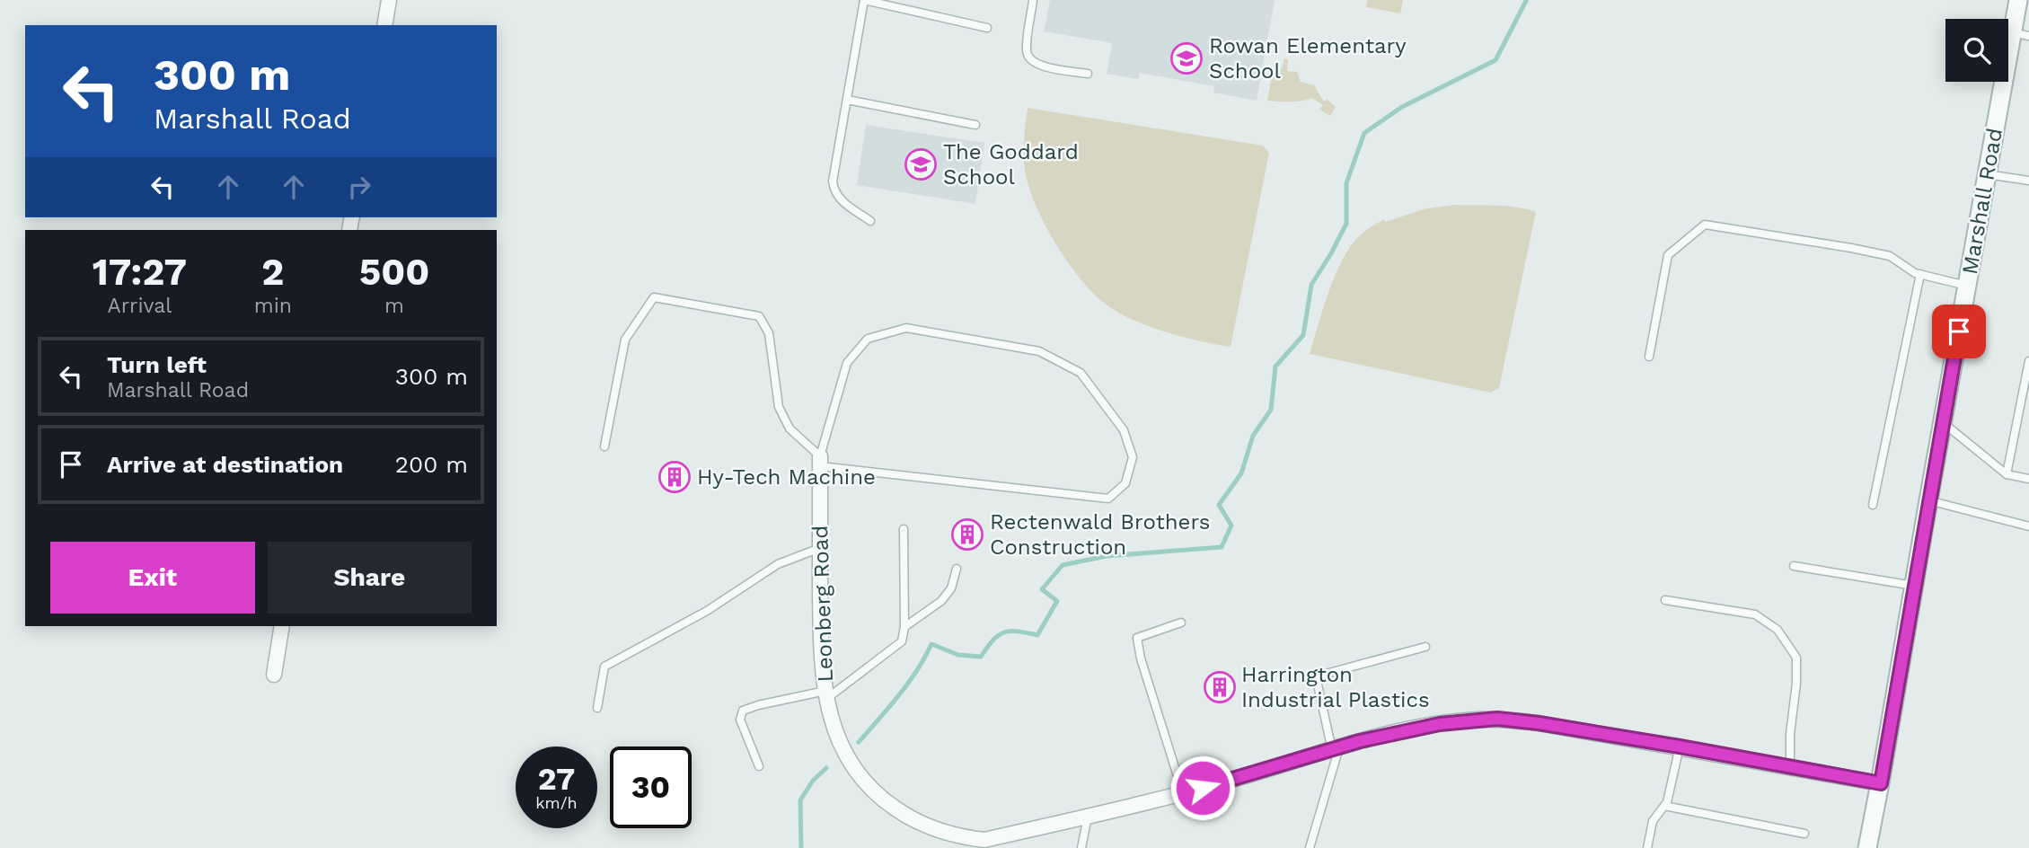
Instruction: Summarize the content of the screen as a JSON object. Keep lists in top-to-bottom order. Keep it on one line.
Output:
{"streets":{"street":["Marshall Road","Leonberg Road"]},"crossings":[["Marshall Road","Leonberg Road"]],"places":{"school or university":["Rowan Elementary School","The Goddard School"],"building":["Hy-Tech Machine","Rectenwald Brothers Construction","Harrington Industrial Plastics"]},"page":{"turn":["300 m","Marshall Road"],"eta":["17:27","Arrival","2","min","500","m"],"list":[{"name":"Turn left","note":"Marshall Road","value":"300 m"},{"name":"Arrive at destination","value":"200 m"}],"buttons":["Exit","Share"],"speed":"27 km/h","limit":"30"}}
